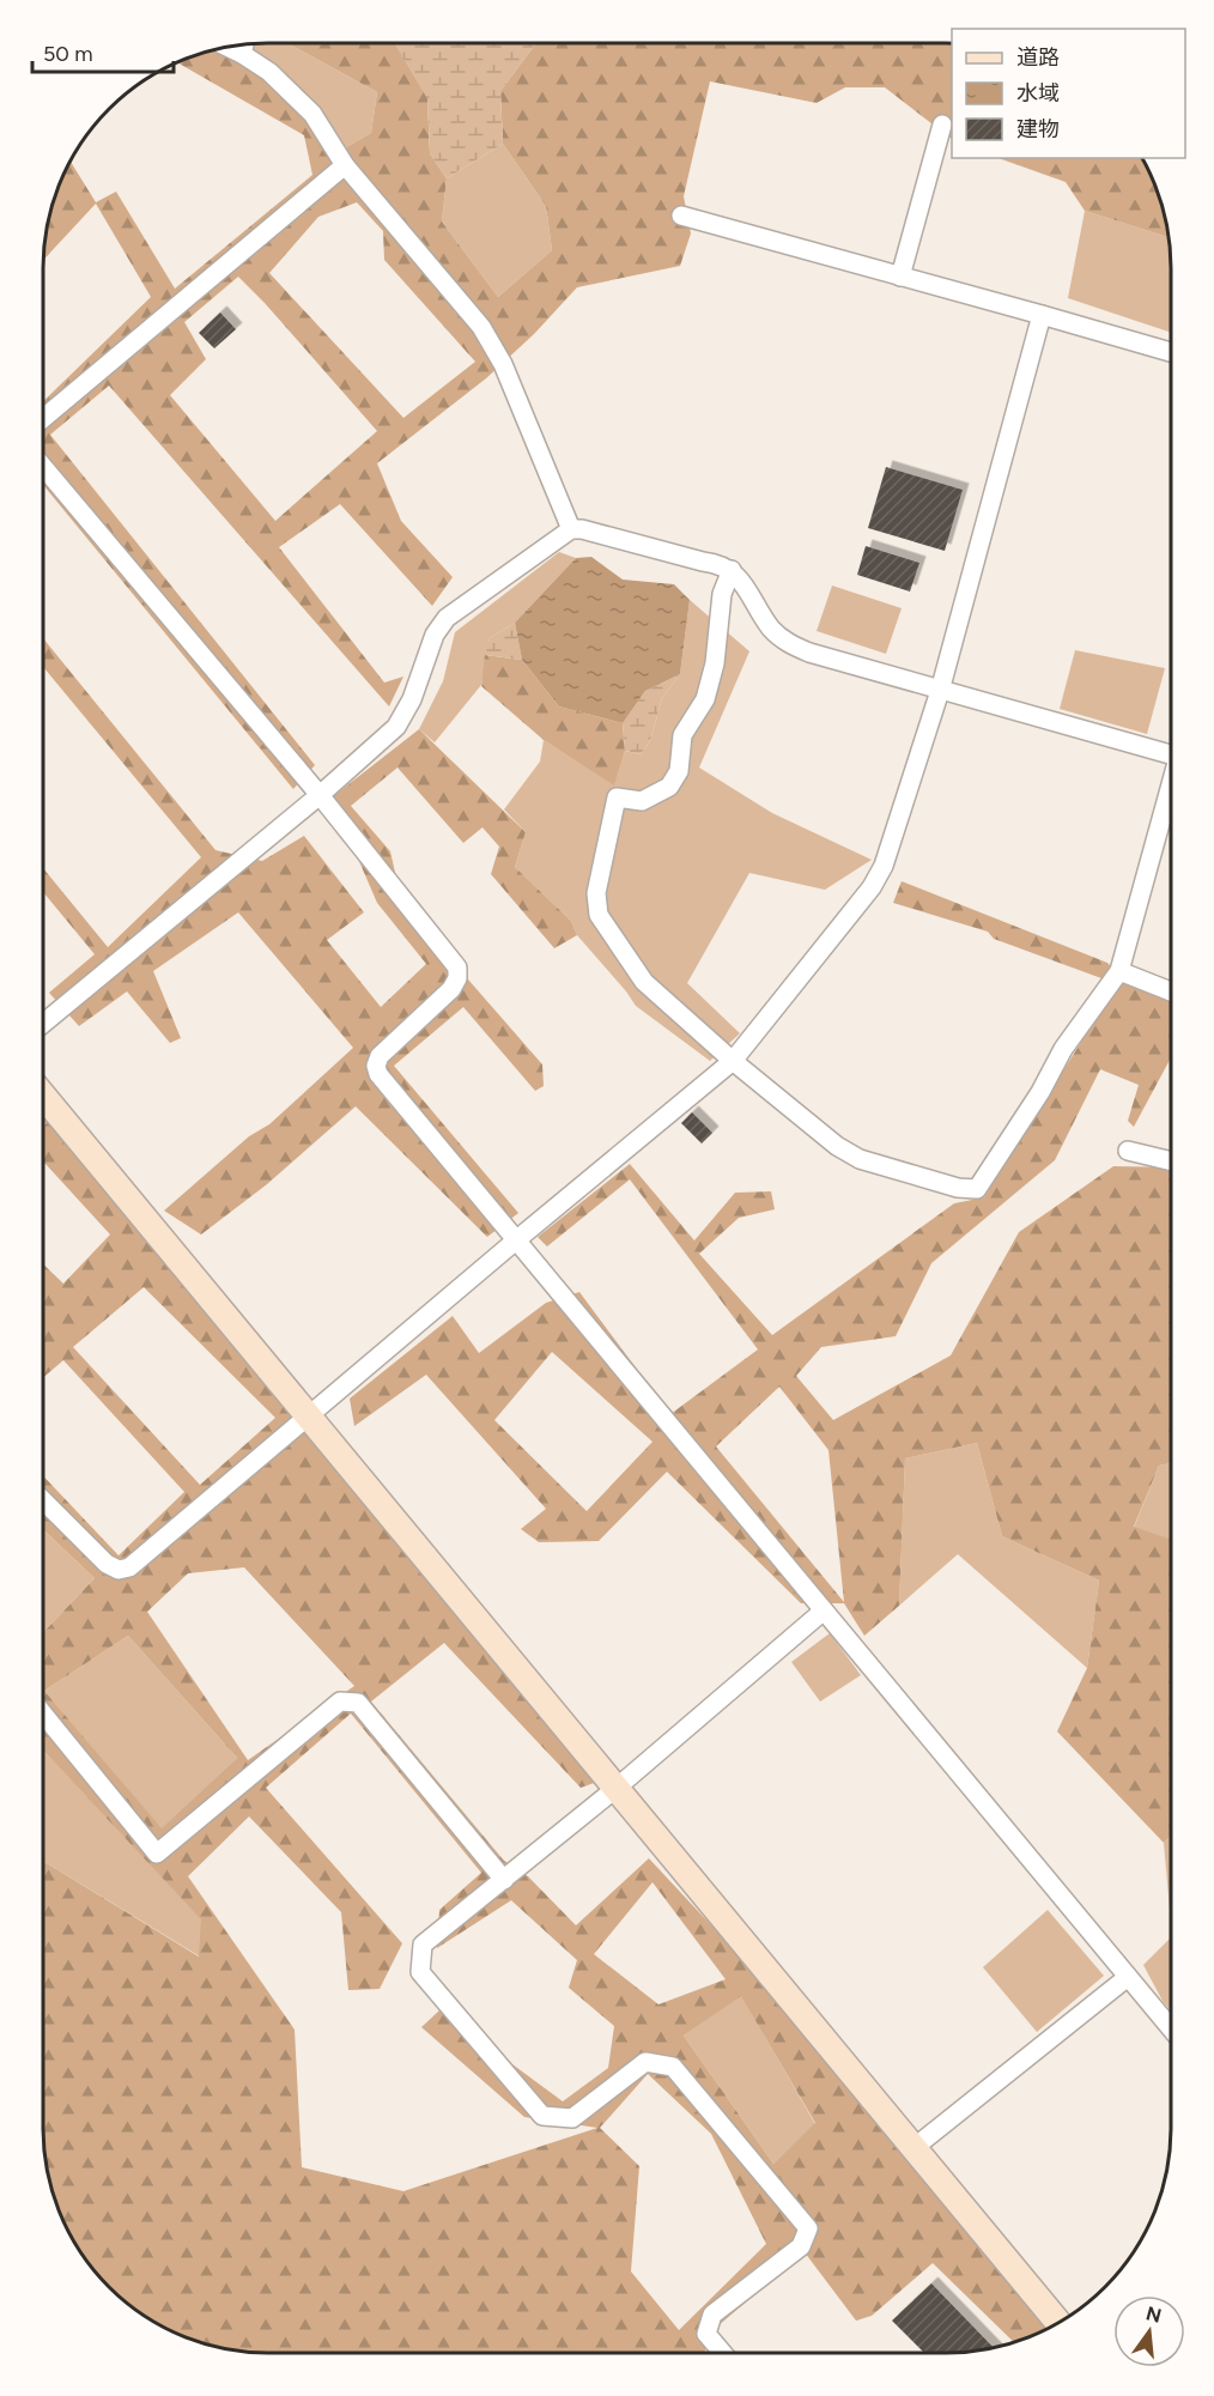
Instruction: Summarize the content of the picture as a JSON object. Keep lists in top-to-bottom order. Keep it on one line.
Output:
{"legend":["道路","水域","建物"],"scale_bar":"50 m","north":"top"}
